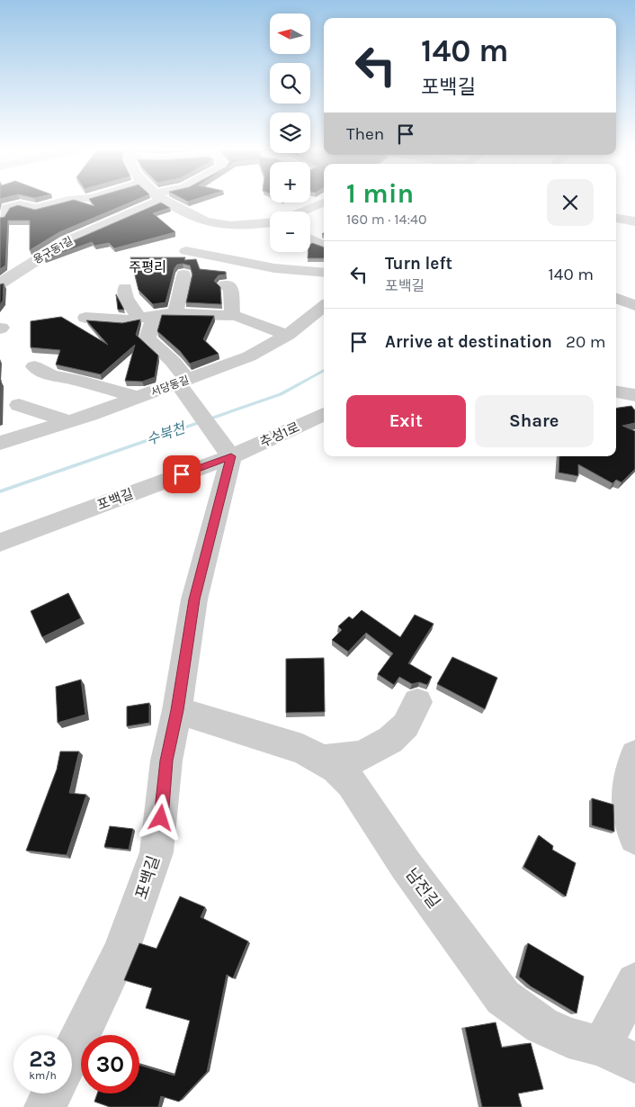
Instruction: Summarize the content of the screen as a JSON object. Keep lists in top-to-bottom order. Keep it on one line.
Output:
{"streets":{"street":["용구동1길","서당동길","추성1로","포백길","남전길"]},"crossings":[["추성1로","포백길"],["포백길","남전길"]],"districts":["주평리"],"water":["수북천"],"north":"left","page":{"map_buttons":["+","−"],"turn":["140 m","포백길"],"then":"Then","heading":["1 min","160 m · 14:40"],"list":[{"name":"Turn left","note":"포백길","value":"140 m"},{"name":"Arrive at destination","value":"20 m"}],"buttons":["Exit","Share"],"speed":"23 km/h","limit":"30"}}
